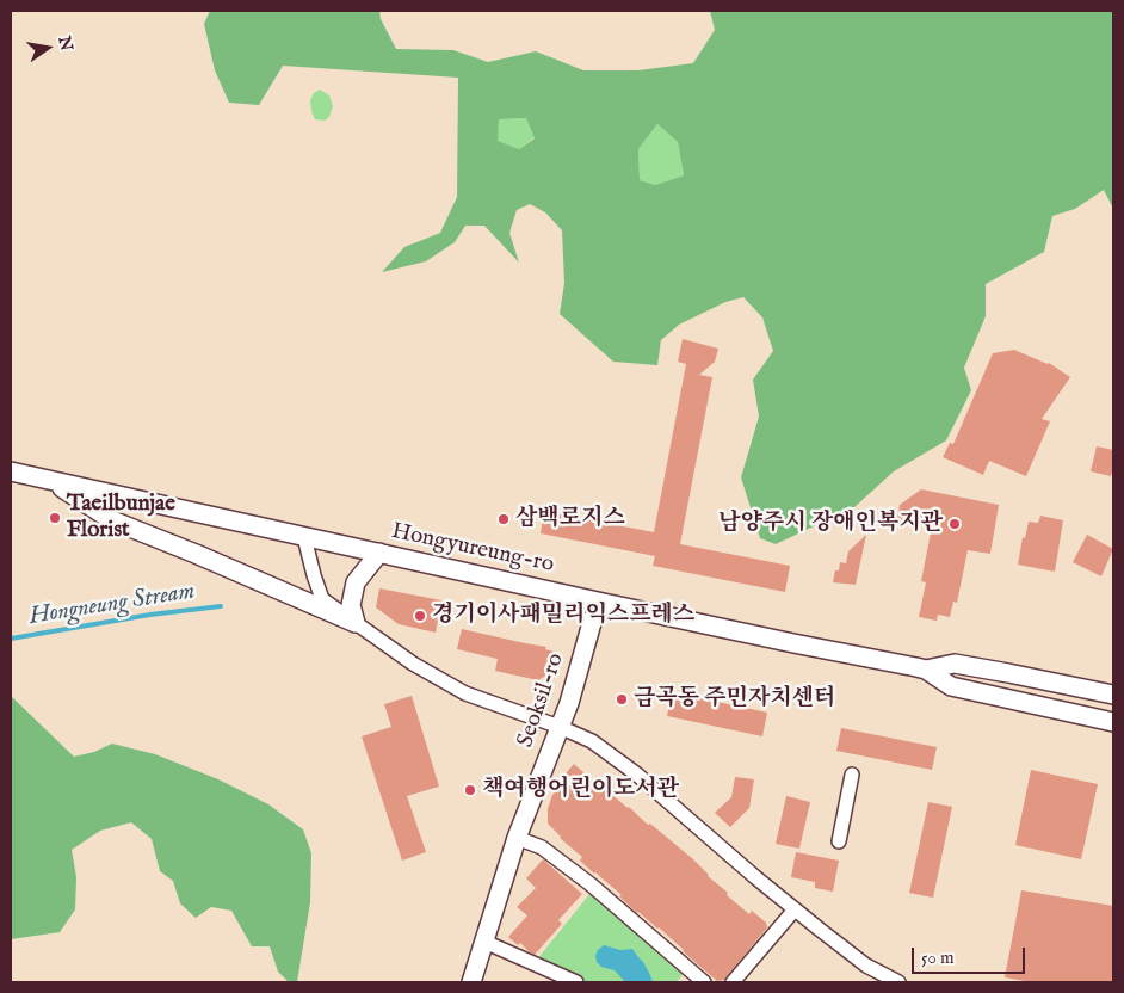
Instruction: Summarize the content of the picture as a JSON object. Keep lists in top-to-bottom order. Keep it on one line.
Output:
{"streets":{"street":["Hongyureung-ro","Seoksil-ro"]},"crossings":[["Hongyureung-ro","Seoksil-ro"]],"water":["Hongneung Stream"],"places":["Taeilbunjae Florist","삼백로지스","남양주시 장애인복지관","경기이사패밀리익스프레스","금곡동 주민자치센터","책여행어린이도서관"],"scale_bar":"50 m","north":"right"}
